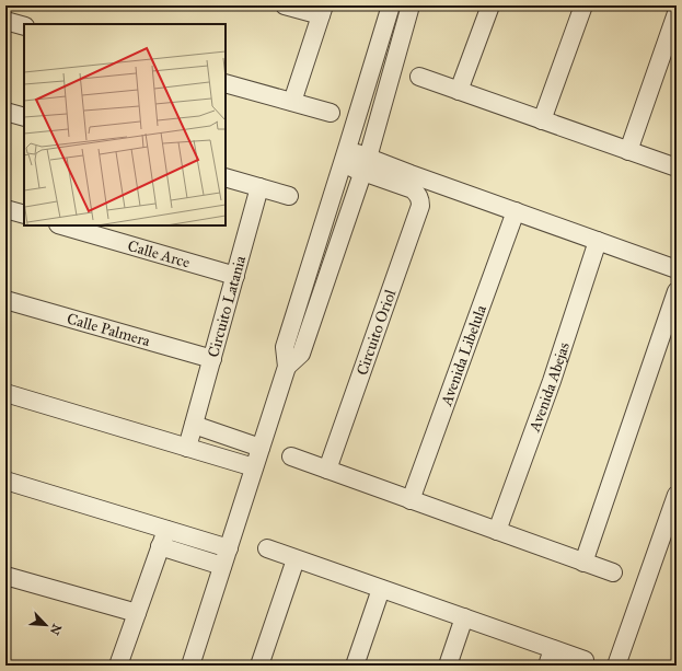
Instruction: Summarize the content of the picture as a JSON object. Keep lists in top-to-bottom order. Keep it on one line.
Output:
{"streets":{"street":["Calle Arce","Circuito Latania","Calle Palmera","Circuito Oriol","Avenida Libelula","Avenida Abejas"]},"crossings":[["Calle Arce","Circuito Latania"],["Circuito Latania","Calle Palmera"]],"north":"bottom right"}
